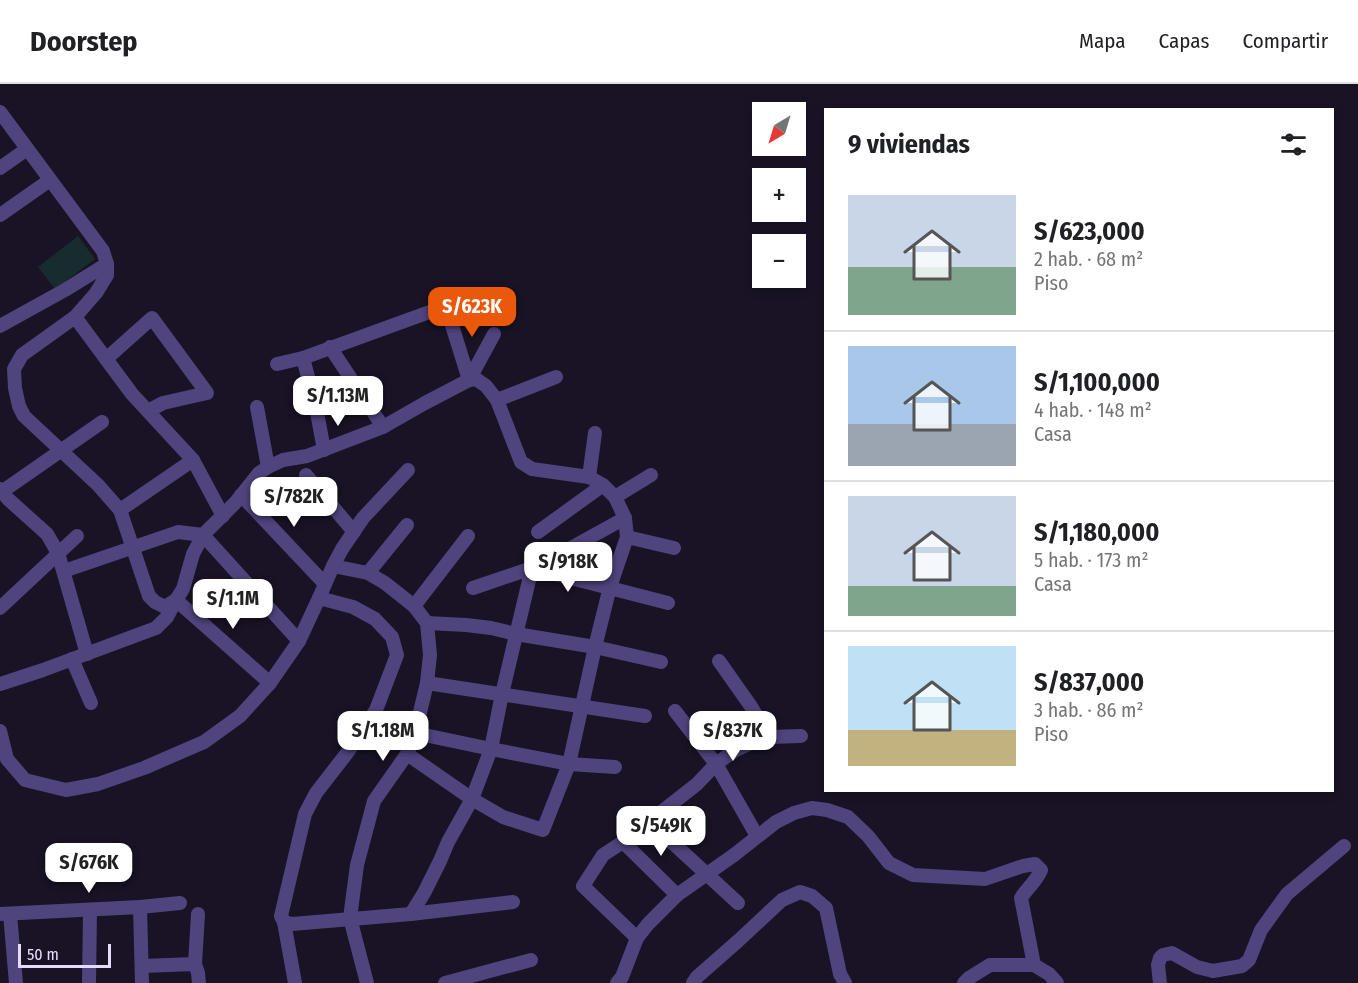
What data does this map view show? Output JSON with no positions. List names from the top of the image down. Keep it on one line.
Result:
{"scale_bar":"50 m","north":"bottom left","page":{"header":"Doorstep","nav":["Mapa","Capas","Compartir"],"map_buttons":["+","−"],"heading":"9 viviendas","list":[{"name":"S/623,000","note":"2 hab. · 68 m² · Piso"},{"name":"S/1,100,000","note":"4 hab. · 148 m² · Casa"},{"name":"S/1,180,000","note":"5 hab. · 173 m² · Casa"},{"name":"S/837,000","note":"3 hab. · 86 m² · Piso"}],"price":["S/623K","S/1.13M","S/782K","S/918K","S/1.1M","S/1.18M","S/837K","S/549K","S/676K"],"scale":"50 m"}}
